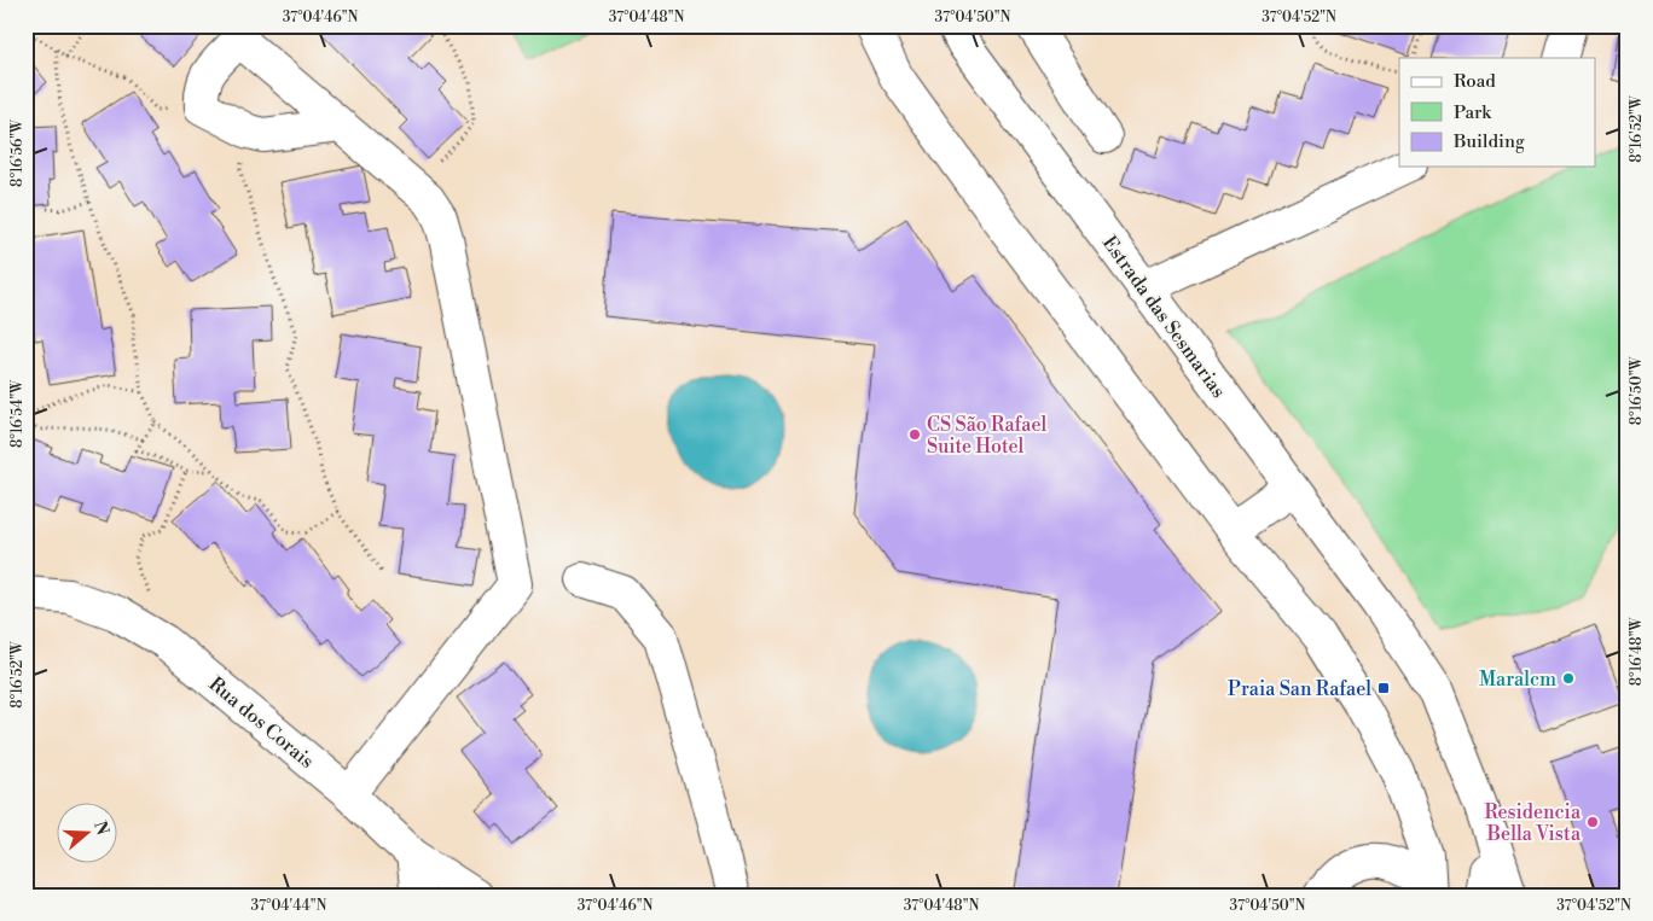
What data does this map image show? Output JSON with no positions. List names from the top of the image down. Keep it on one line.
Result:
{"streets":{"street":["Estrada das Sesmarias","Rua dos Corais"]},"places":{"other":["CS São Rafael Suite Hotel","Maralcm","Residencia Bella Vista"],"transit":["Praia San Rafael"]},"legend":["Road","Park","Building"],"north":"right","coordinates":["37°04'46\"N","37°04'48\"N","37°04'50\"N","37°04'52\"N","8°16'52\"W","8°16'56\"W","8°16'50\"W","8°16'54\"W","8°16'48\"W","37°04'44\"N"]}
